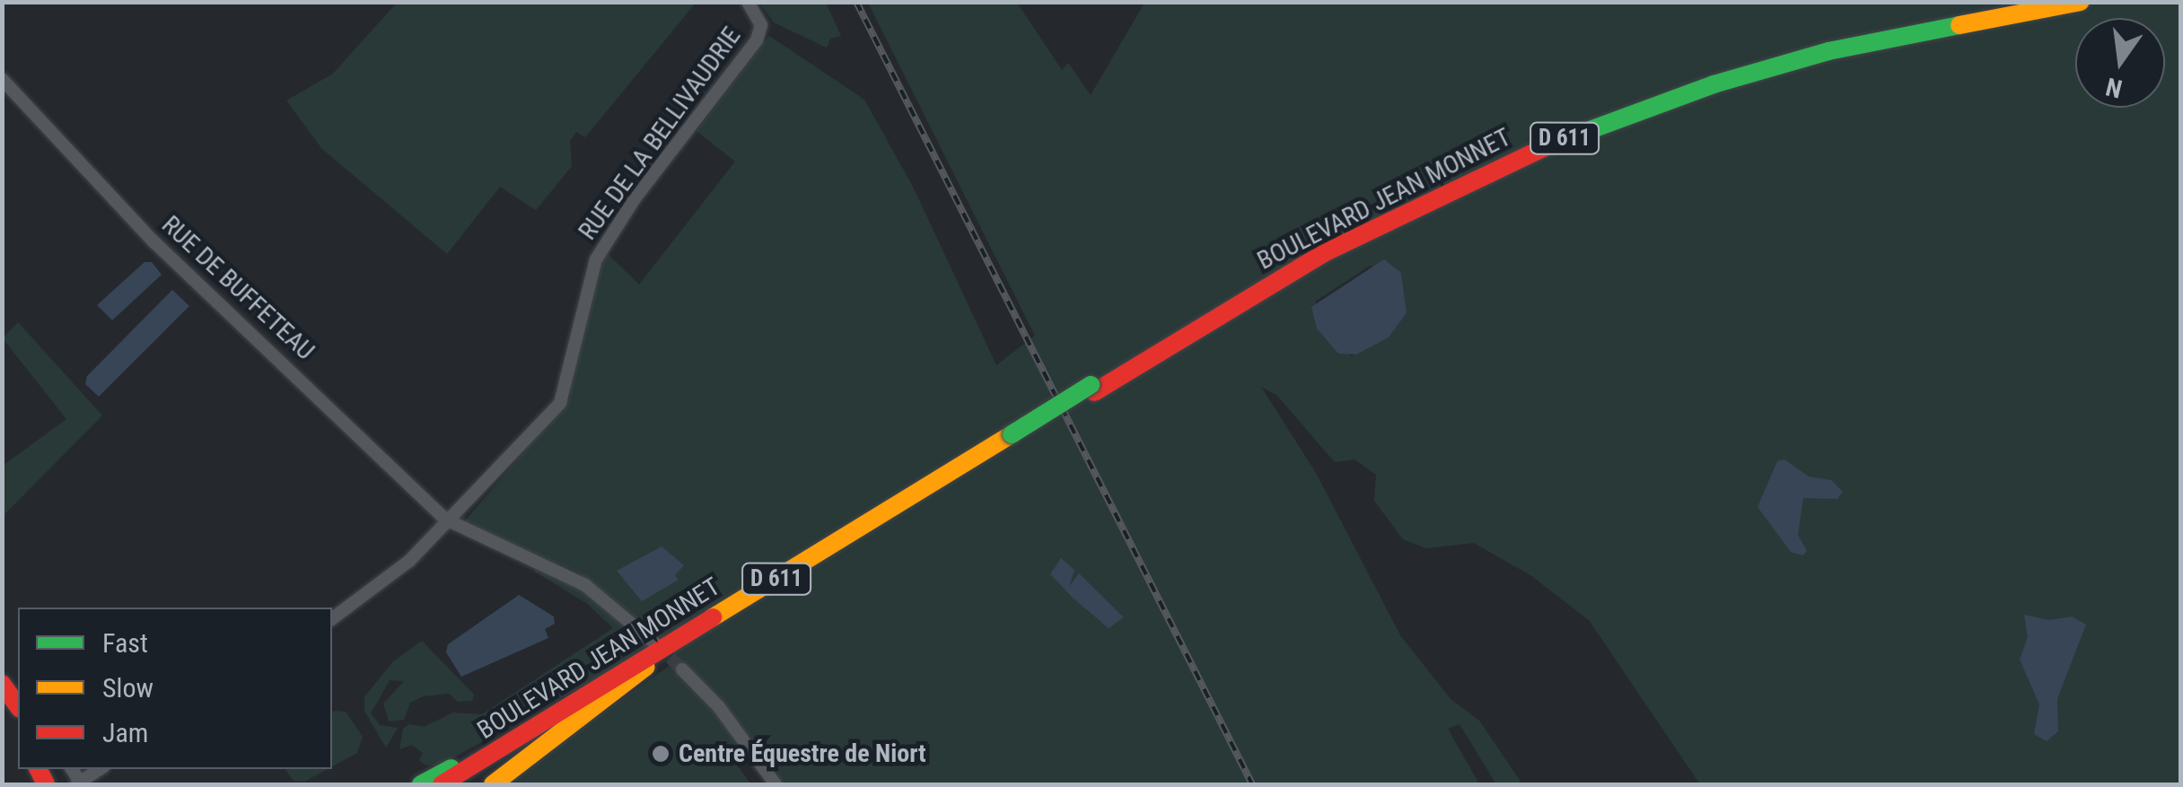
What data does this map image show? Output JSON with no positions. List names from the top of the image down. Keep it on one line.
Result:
{"streets":{"main road":["D 611","BOULEVARD JEAN MONNET"],"street":["RUE DE LA BELLIVAUDRIE","RUE DE BUFFETEAU"]},"crossings":[["RUE DE LA BELLIVAUDRIE","RUE DE BUFFETEAU"],["D 611","BOULEVARD JEAN MONNET"]],"places":["Centre Équestre de Niort"],"legend":["Fast","Slow","Jam"],"north":"bottom"}
